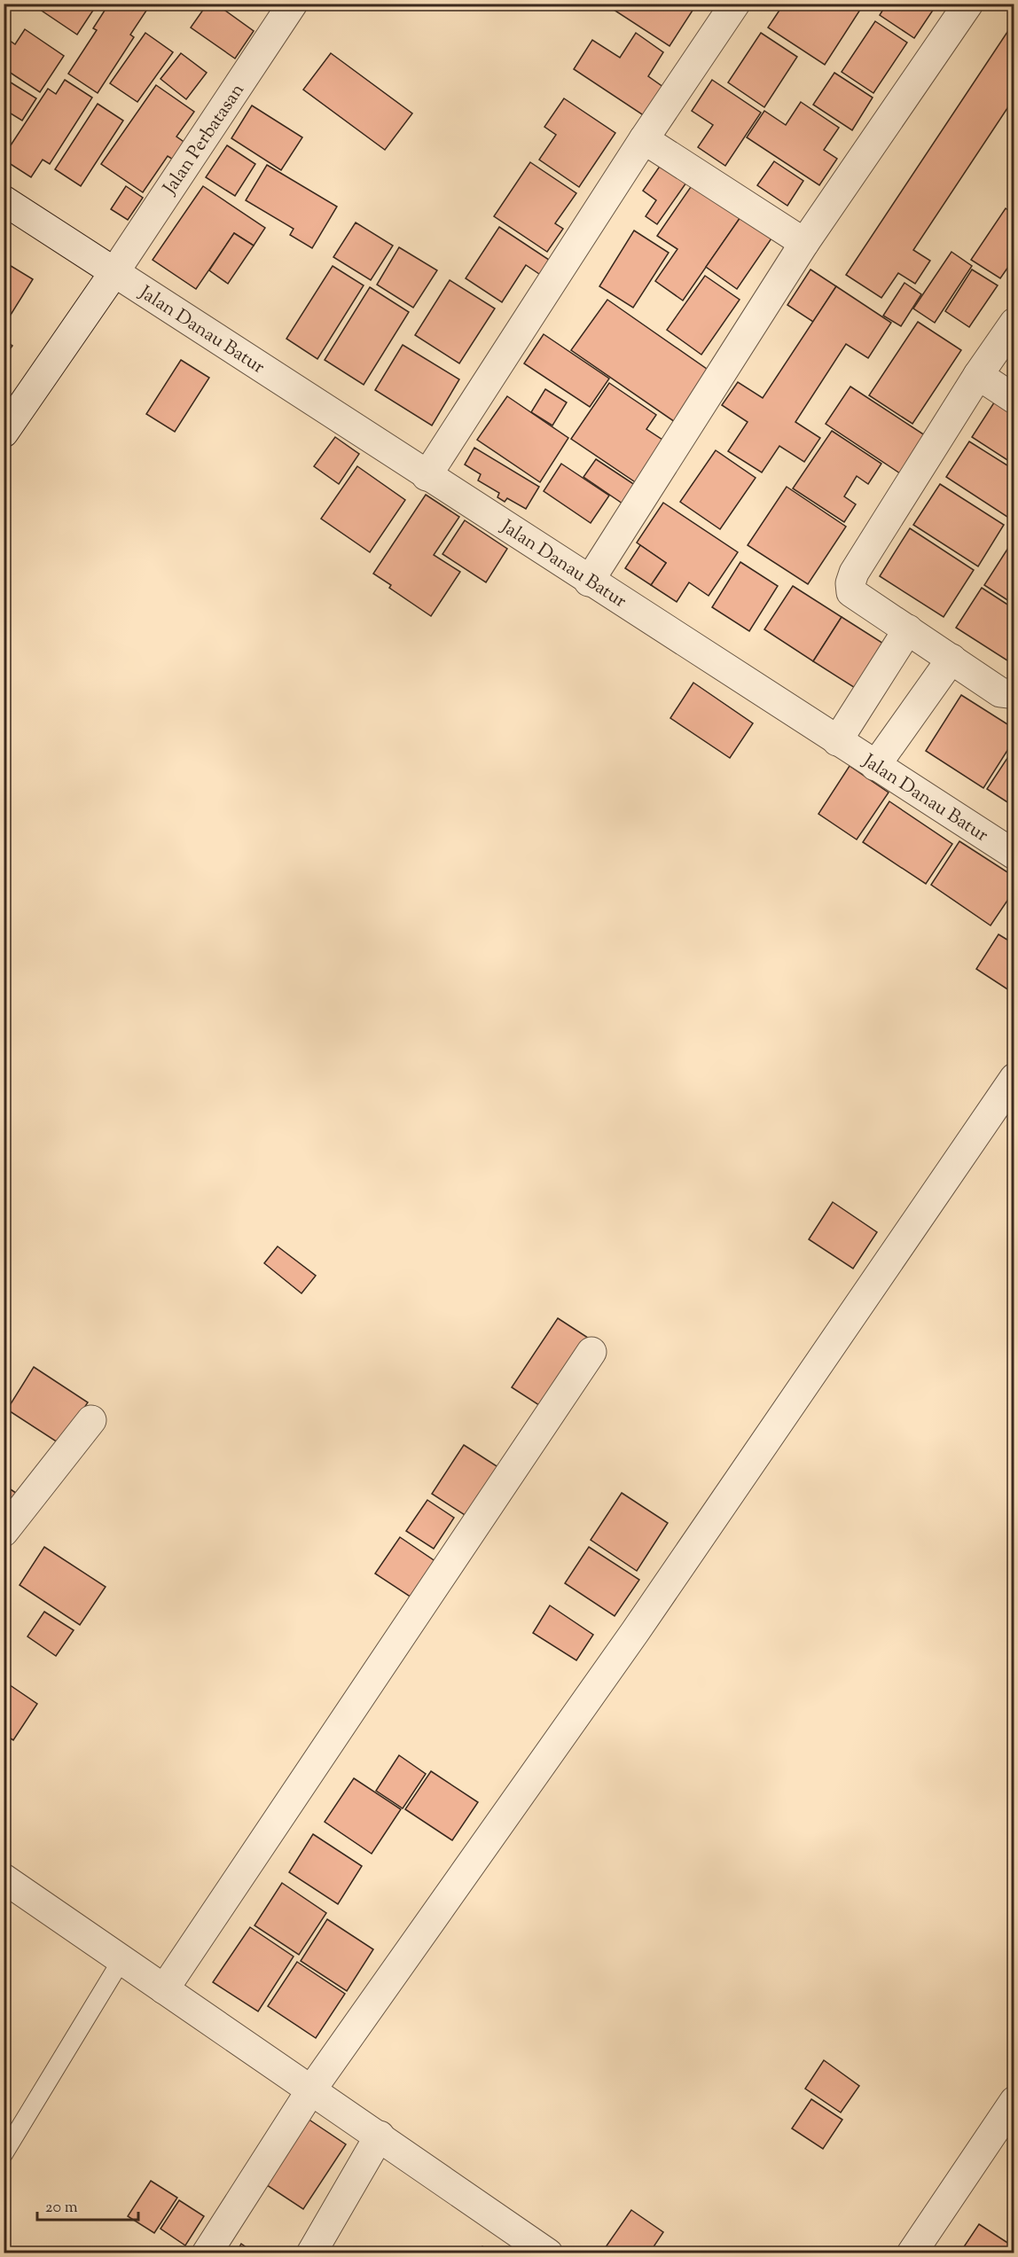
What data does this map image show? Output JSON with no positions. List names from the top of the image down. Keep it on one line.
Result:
{"streets":{"street":["Jalan Perbatasan","Jalan Danau Batur"]},"crossings":[["Jalan Perbatasan","Jalan Danau Batur"]],"scale_bar":"20 m"}
